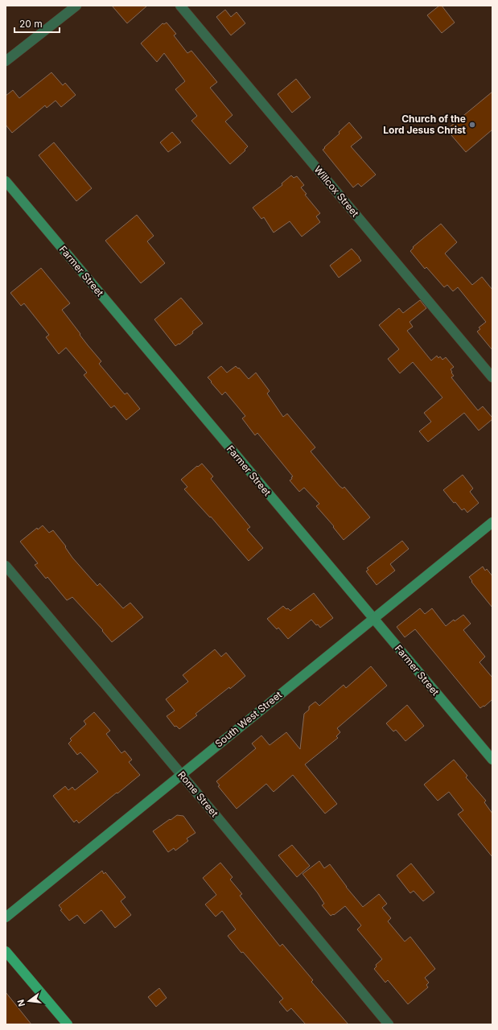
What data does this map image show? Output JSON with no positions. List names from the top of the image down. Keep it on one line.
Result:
{"streets":{"street":["Willcox Street","Farmer Street","South West Street","Rome Street"]},"crossings":[["Farmer Street","South West Street"],["South West Street","Rome Street"]],"places":["Church of the Lord Jesus Christ"],"scale_bar":"20 m","north":"left"}
